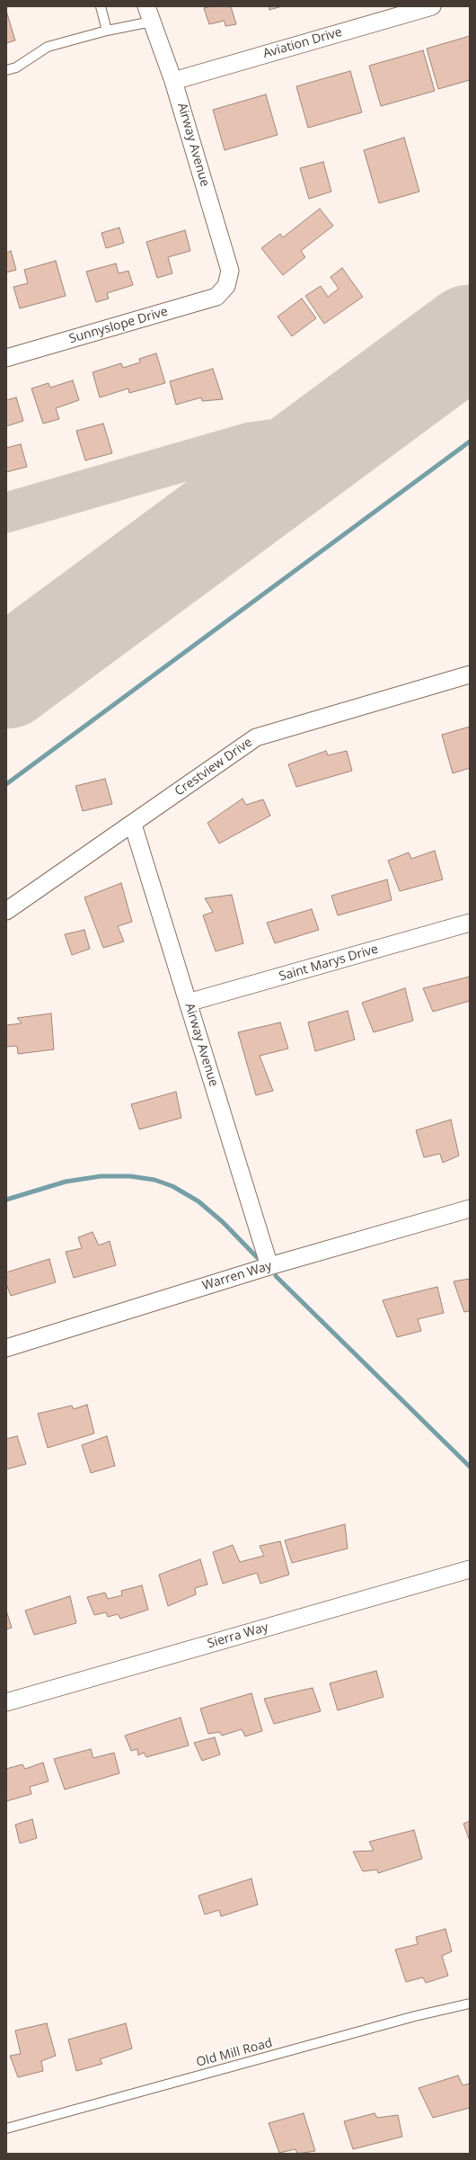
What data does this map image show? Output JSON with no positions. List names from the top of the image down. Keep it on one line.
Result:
{"streets":{"street":["Aviation Drive","Airway Avenue","Sunnyslope Drive","Crestview Drive","Saint Marys Drive","Warren Way","Sierra Way"],"lane":["Old Mill Road"]},"crossings":[["Aviation Drive","Airway Avenue"],["Airway Avenue","Sunnyslope Drive"],["Airway Avenue","Crestview Drive"],["Airway Avenue","Saint Marys Drive"],["Airway Avenue","Warren Way"]]}
